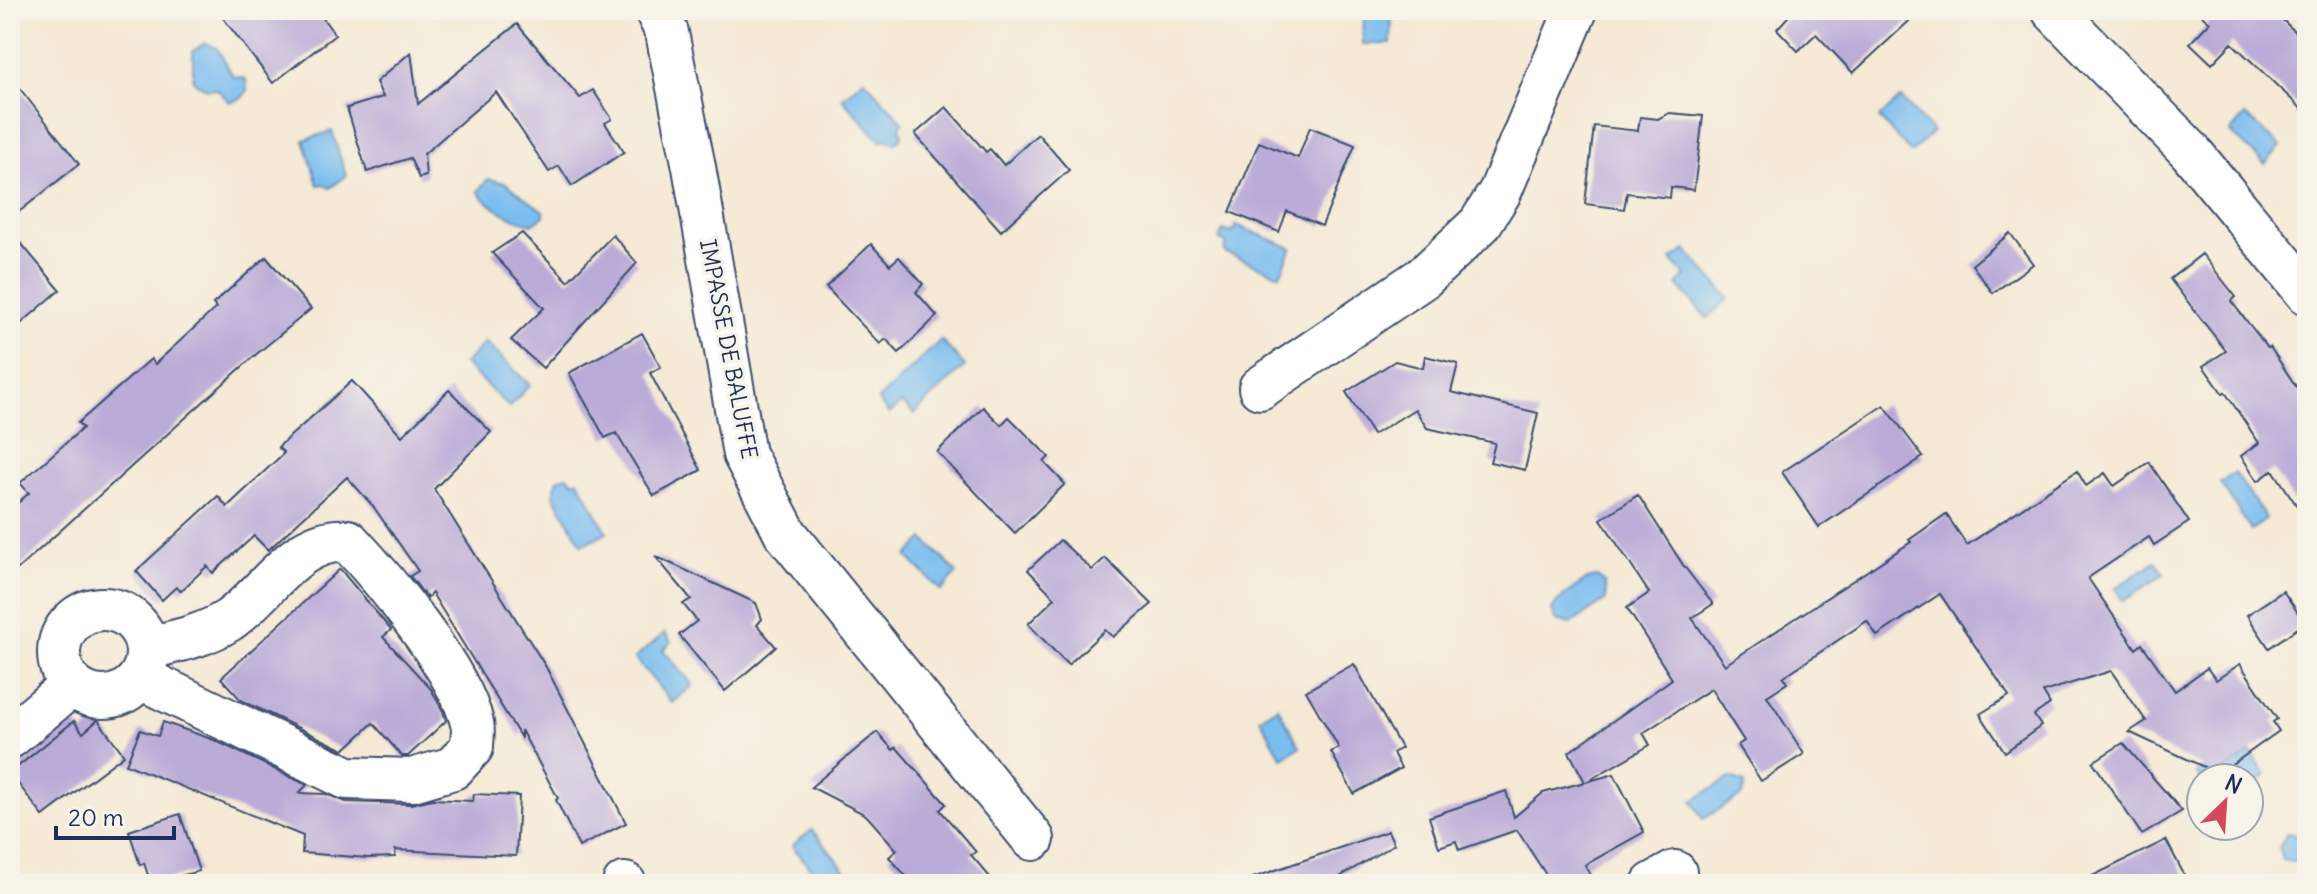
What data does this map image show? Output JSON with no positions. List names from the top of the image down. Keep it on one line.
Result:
{"streets":{"street":["IMPASSE DE BALUFFE"]},"scale_bar":"20 m","north":"top right"}
